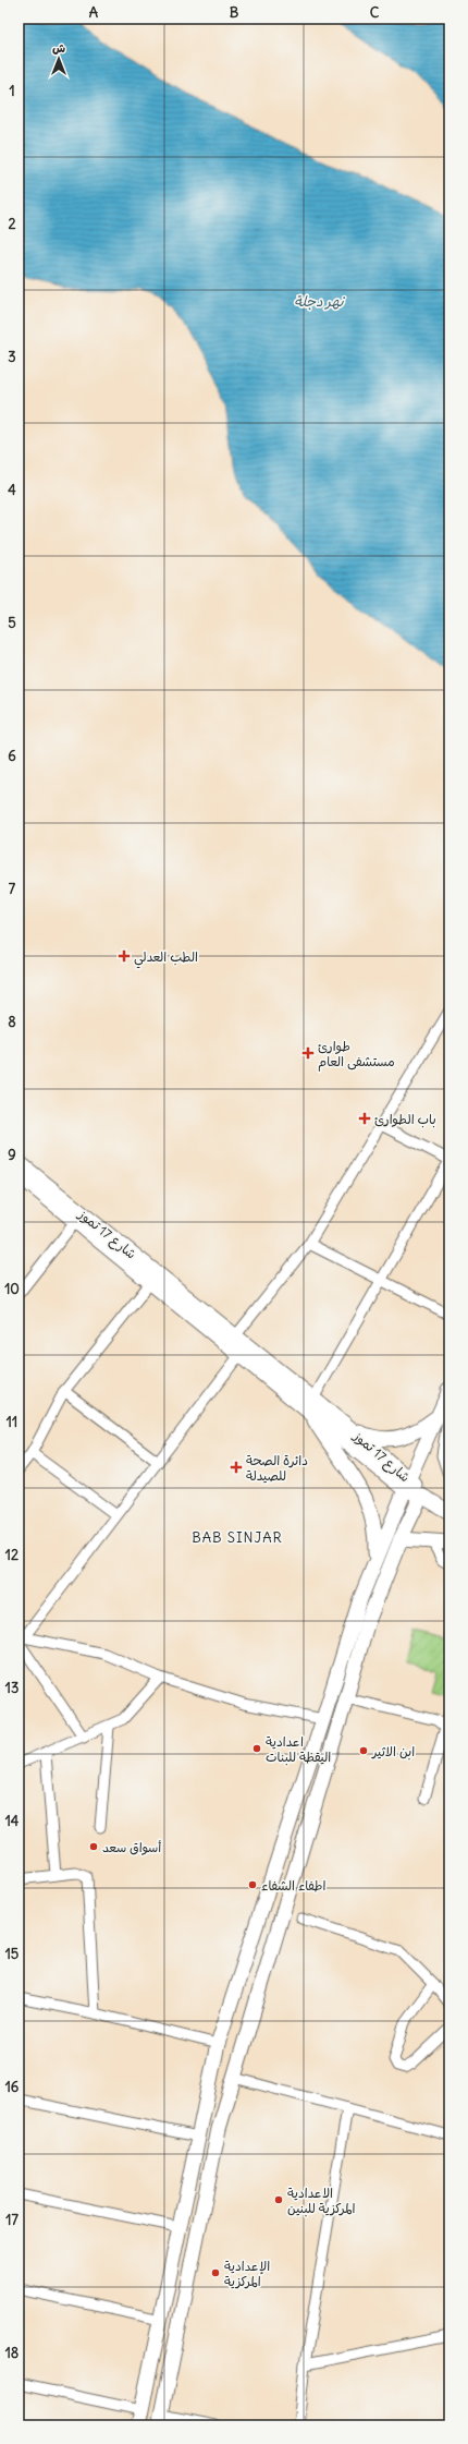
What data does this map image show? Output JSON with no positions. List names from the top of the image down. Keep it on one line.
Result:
{"streets":{"main road":["شارع 17 تموز"]},"districts":["BAB SINJAR"],"water":["نهر دجلة"],"places":{"health":["الطب العدلي","طوارئ مستشفى العام","باب الطوارئ","دائرة الصحة للصيدلة"],"other":["اعدادية اليقظة للبنات","ابن الاثير","أسواق سعد","اطفاء الشفاء","الاعدادية المركزية للبنين","الإعدادية المركزية"]},"north":"top","grid":{"columns":["A","B","C"],"rows":["1","2","3","4","5","6","7","8","9","10","11","12","13","14","15","16","17","18"]}}
